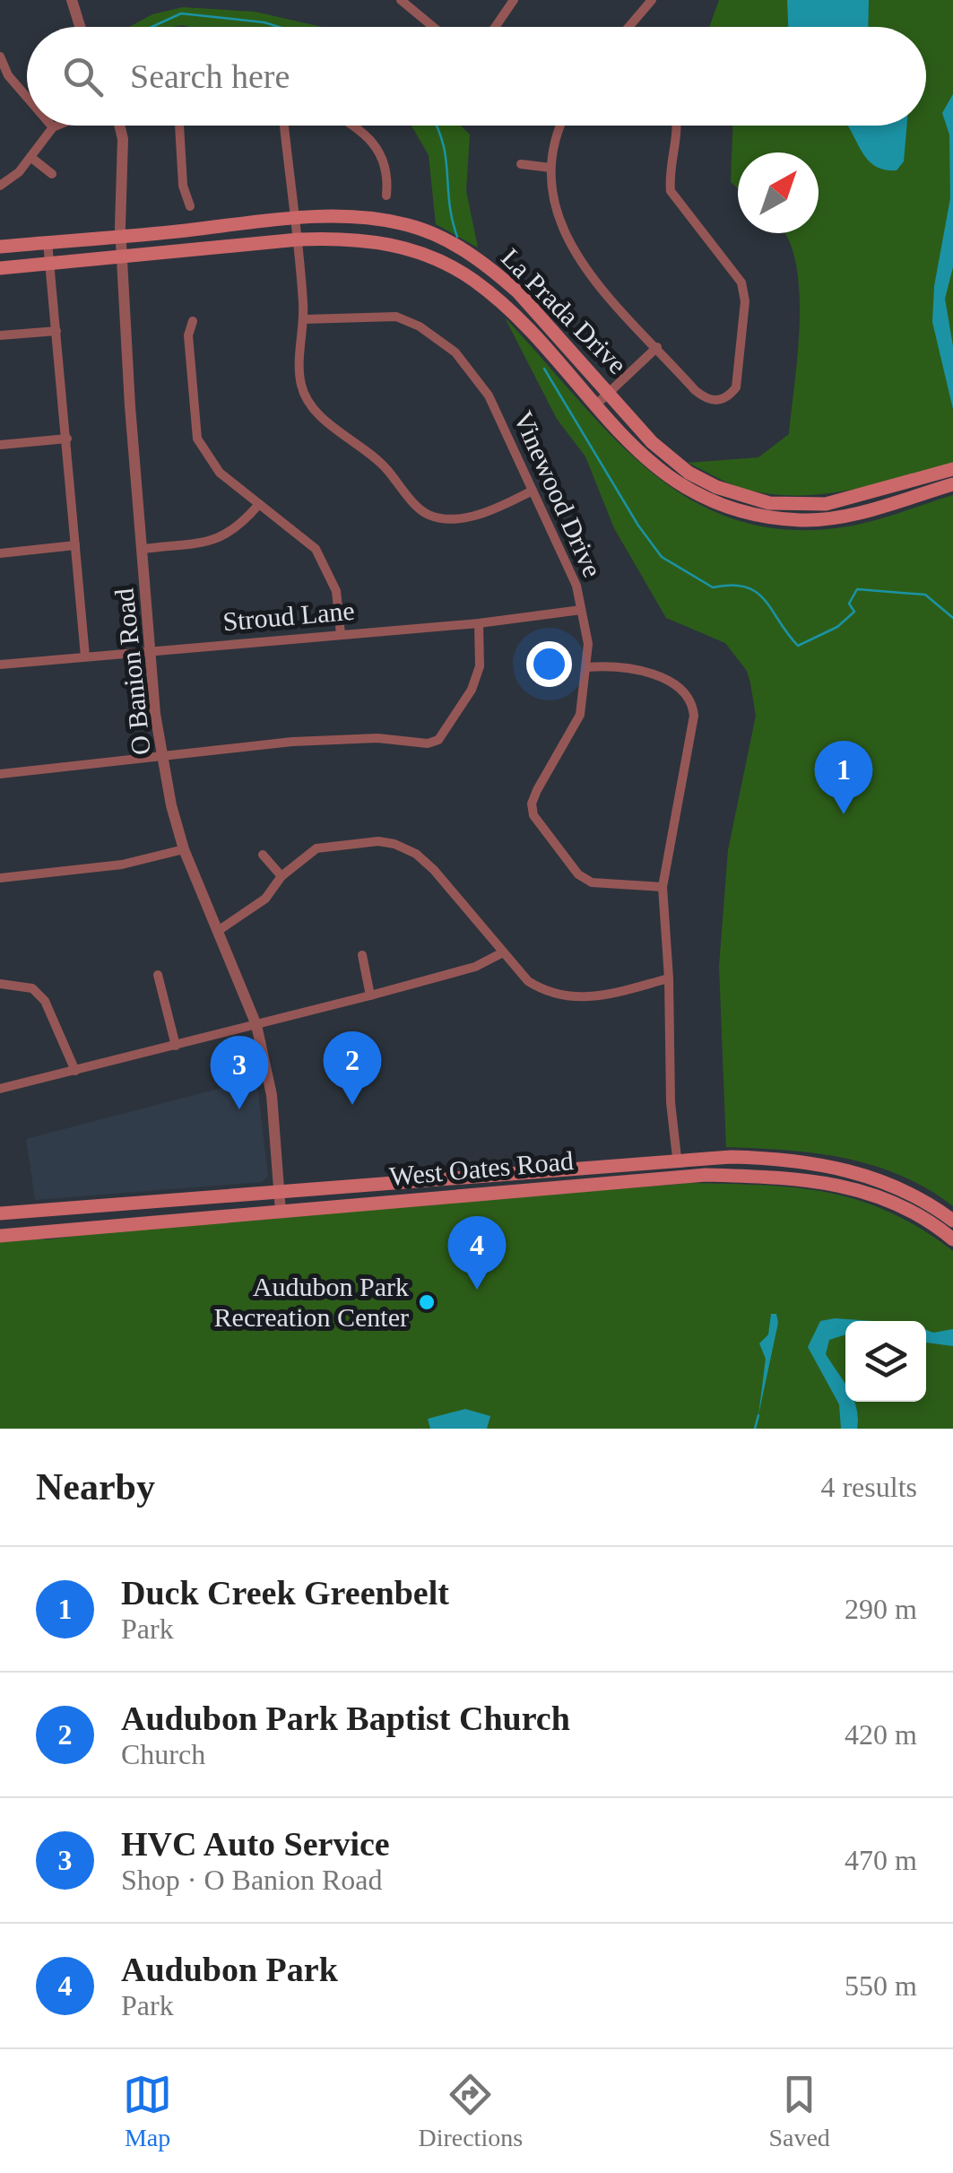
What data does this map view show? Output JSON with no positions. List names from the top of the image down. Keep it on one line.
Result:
{"streets":{"main road":["La Prada Drive","West Oates Road"],"street":["Vinewood Drive","Stroud Lane","O Banion Road"]},"crossings":[["La Prada Drive","O Banion Road"],["Vinewood Drive","Stroud Lane"],["Stroud Lane","O Banion Road"],["O Banion Road","West Oates Road"]],"places":["Audubon Park Recreation Center"],"north":"top right","page":{"search":"Search here","pins":["1","2","3","4"],"heading":["Nearby","4 results"],"list":[{"mark":"1","name":"Duck Creek Greenbelt","note":"Park","value":"290 m"},{"mark":"2","name":"Audubon Park Baptist Church","note":"Church","value":"420 m"},{"mark":"3","name":"HVC Auto Service","note":"Shop · O Banion Road","value":"470 m"},{"mark":"4","name":"Audubon Park","note":"Park","value":"550 m"}],"nav":["Map","Directions","Saved"]}}
